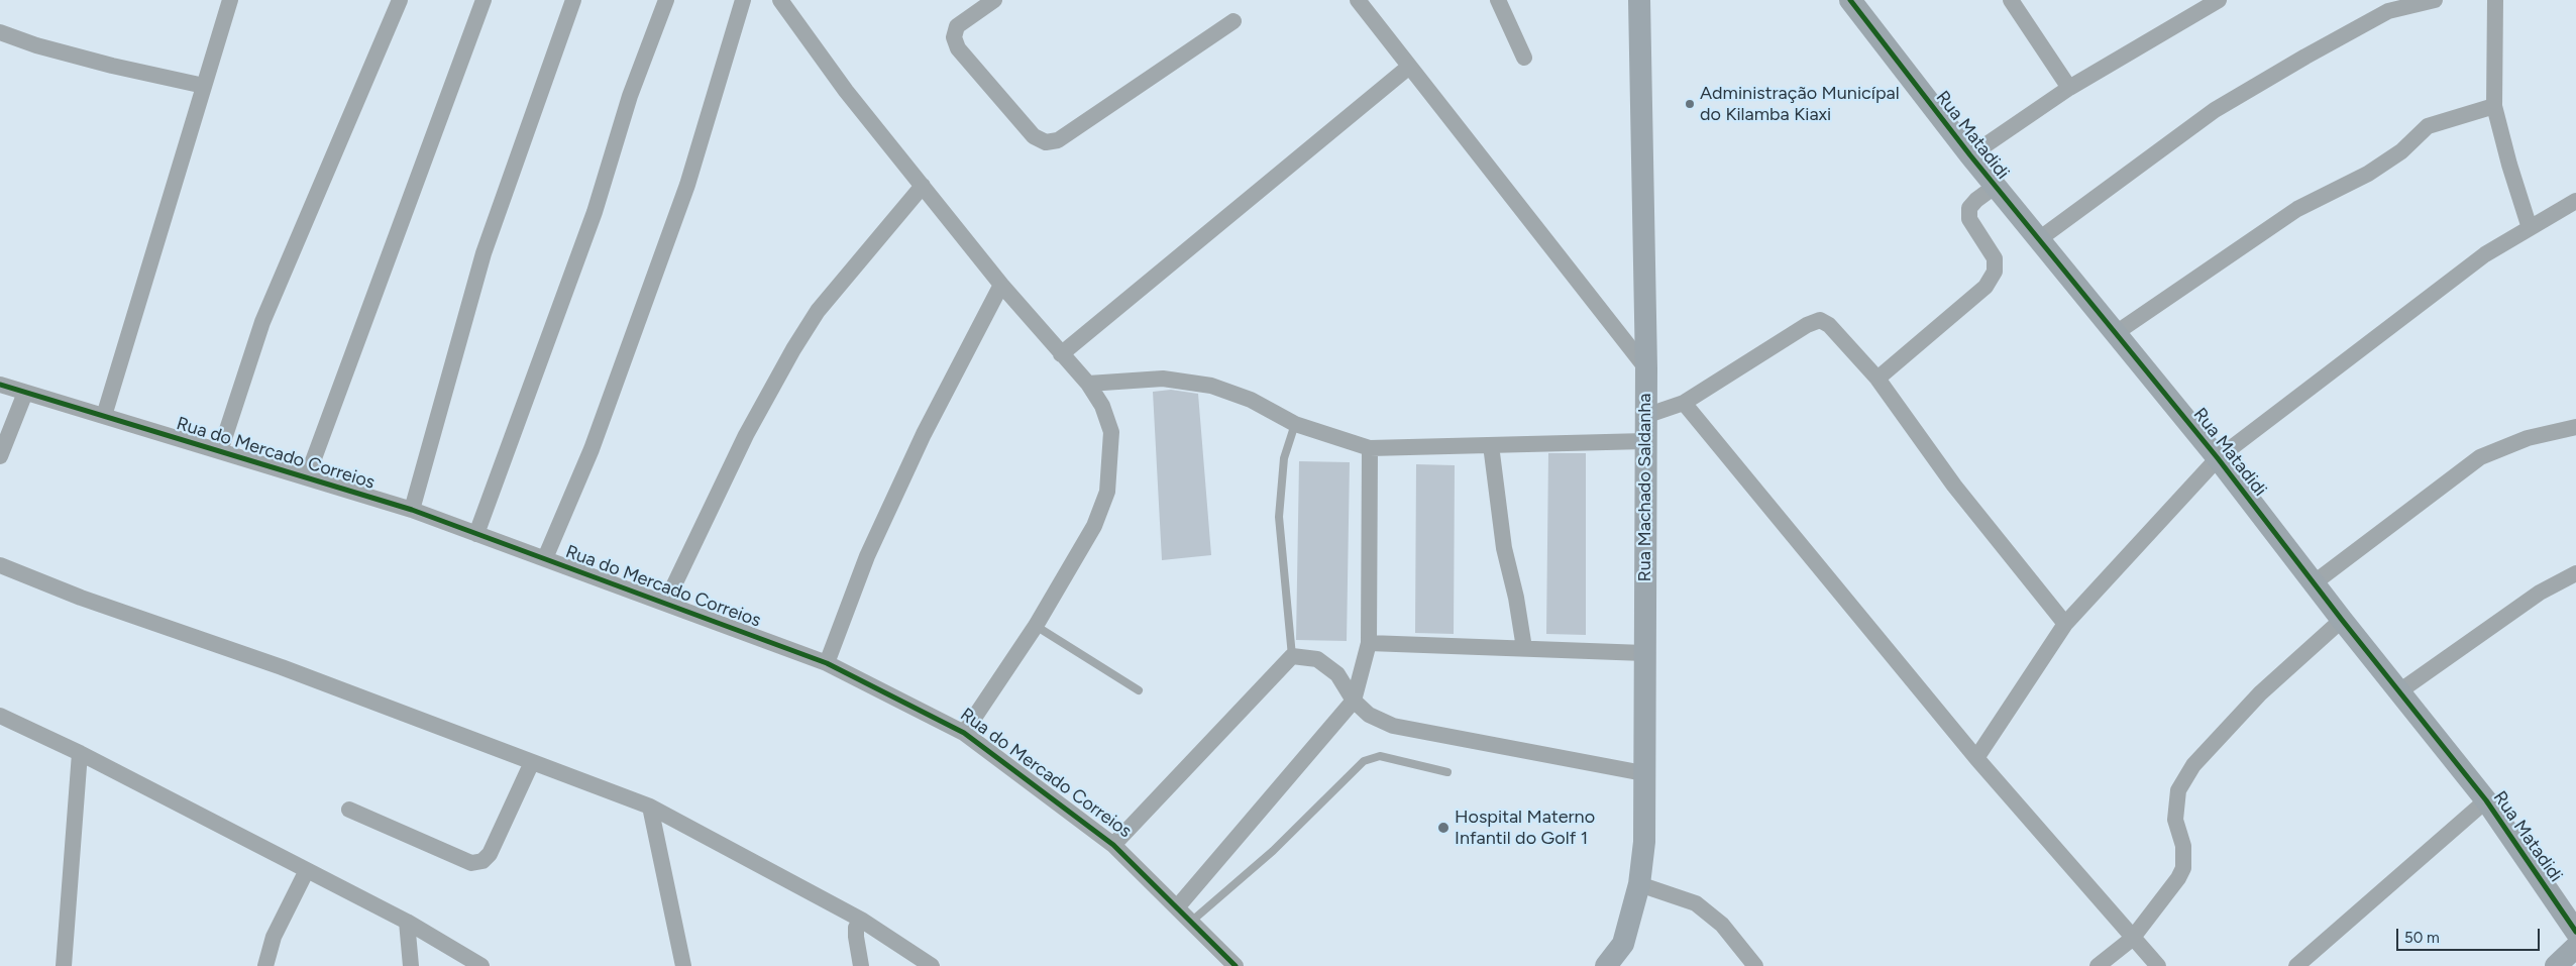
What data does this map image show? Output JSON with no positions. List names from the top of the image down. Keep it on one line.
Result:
{"streets":{"street":["Rua Matadidi","Rua do Mercado Correios","Rua Machado Saldanha"]},"places":["Administração Municípal do Kilamba Kiaxi","Hospital Materno Infantil do Golf 1"],"scale_bar":"50 m"}
